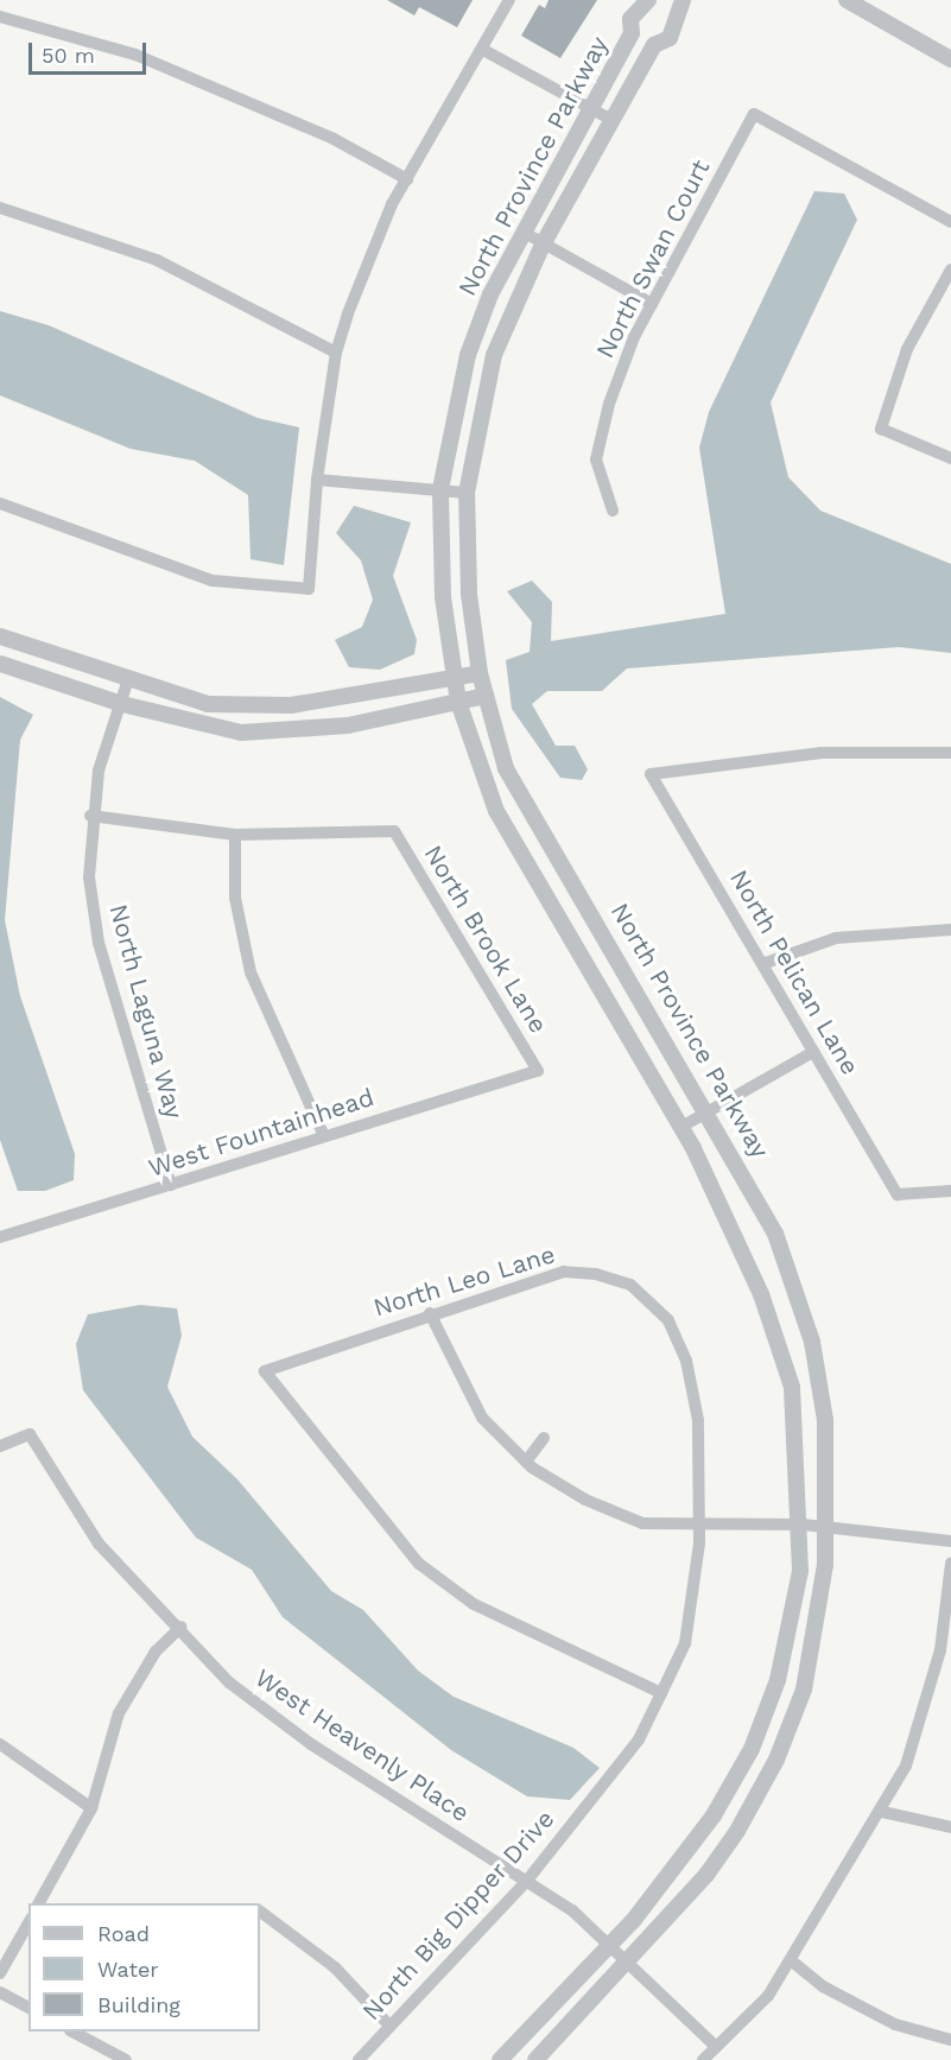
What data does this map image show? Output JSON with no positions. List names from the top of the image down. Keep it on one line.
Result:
{"streets":{"street":["North Province Parkway","North Swan Court","North Brook Lane","North Pelican Lane","North Laguna Way","West Fountainhead","North Leo Lane","West Heavenly Place","North Big Dipper Drive"]},"crossings":[["North Province Parkway","West Heavenly Place"],["North Brook Lane","West Fountainhead"],["North Laguna Way","West Fountainhead"],["North Leo Lane","North Big Dipper Drive"],["West Heavenly Place","North Big Dipper Drive"]],"legend":["Road","Water","Building"],"scale_bar":"50 m"}
